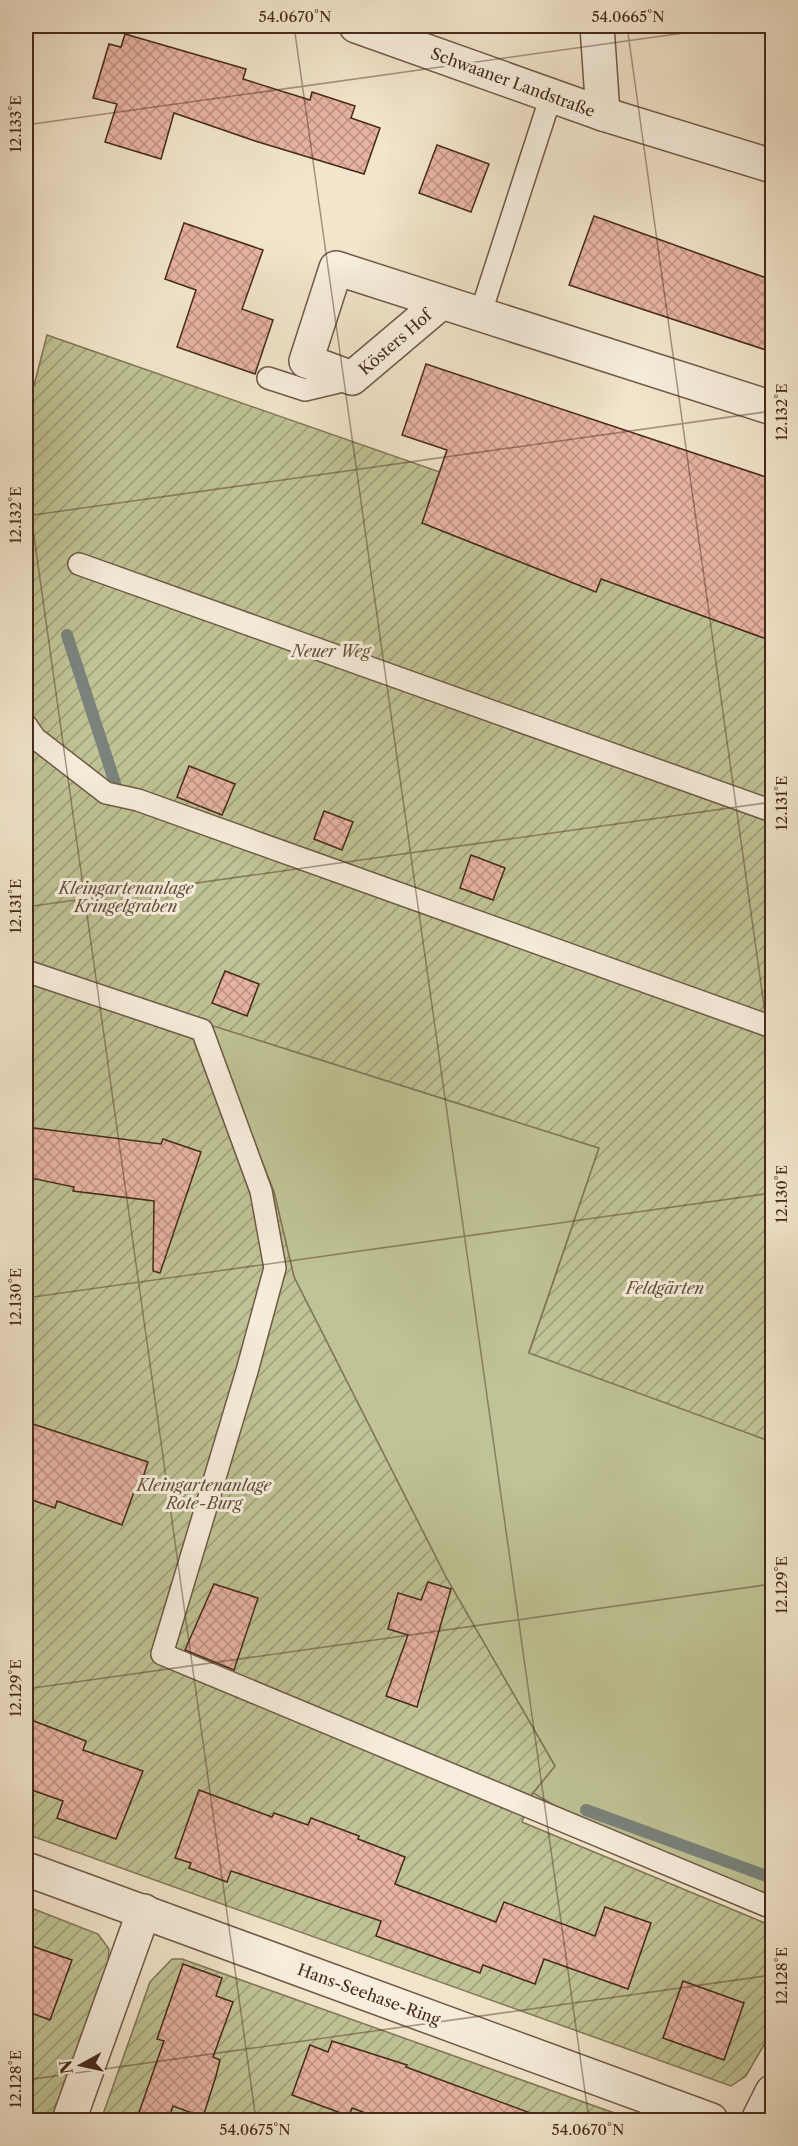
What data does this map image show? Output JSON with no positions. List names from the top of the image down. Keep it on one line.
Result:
{"streets":{"street":["Schwaaner Landstraße","Kösters Hof","Hans-Seehase-Ring"]},"parks":["Neuer Weg","Kleingartenanlage Kringelgraben","Feldgärten","Kleingartenanlage Rote-Burg"],"north":"left","coordinates":["54.0670°N","54.0665°N","12.133°E","12.132°E","12.131°E","12.130°E","12.129°E","12.128°E","54.0675°N"]}
